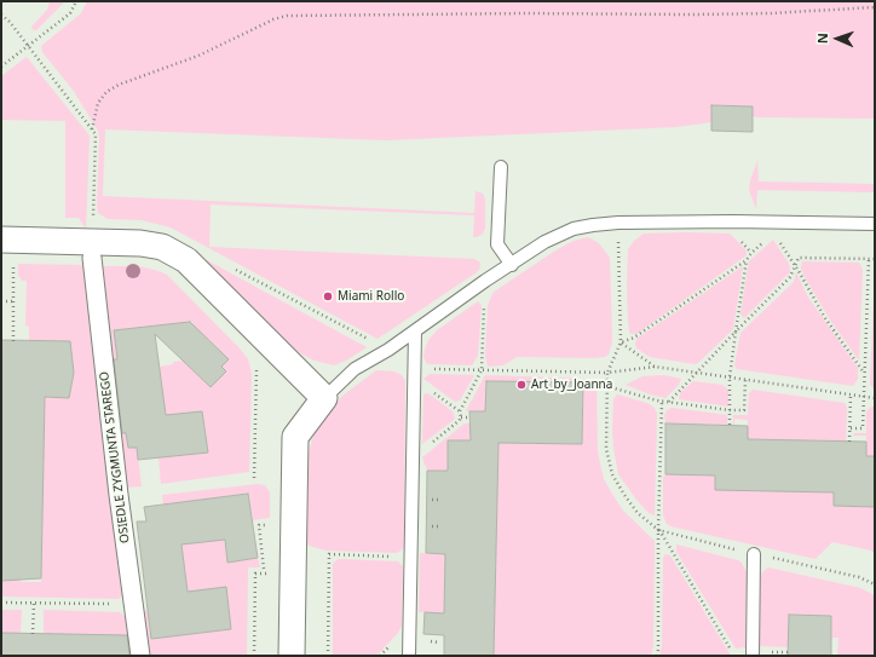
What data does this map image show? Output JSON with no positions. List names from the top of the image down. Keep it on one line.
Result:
{"streets":{"street":["OSIEDLE ZYGMUNTA STAREGO"]},"places":["Miami Rollo","Art_by_Joanna"],"north":"left"}
